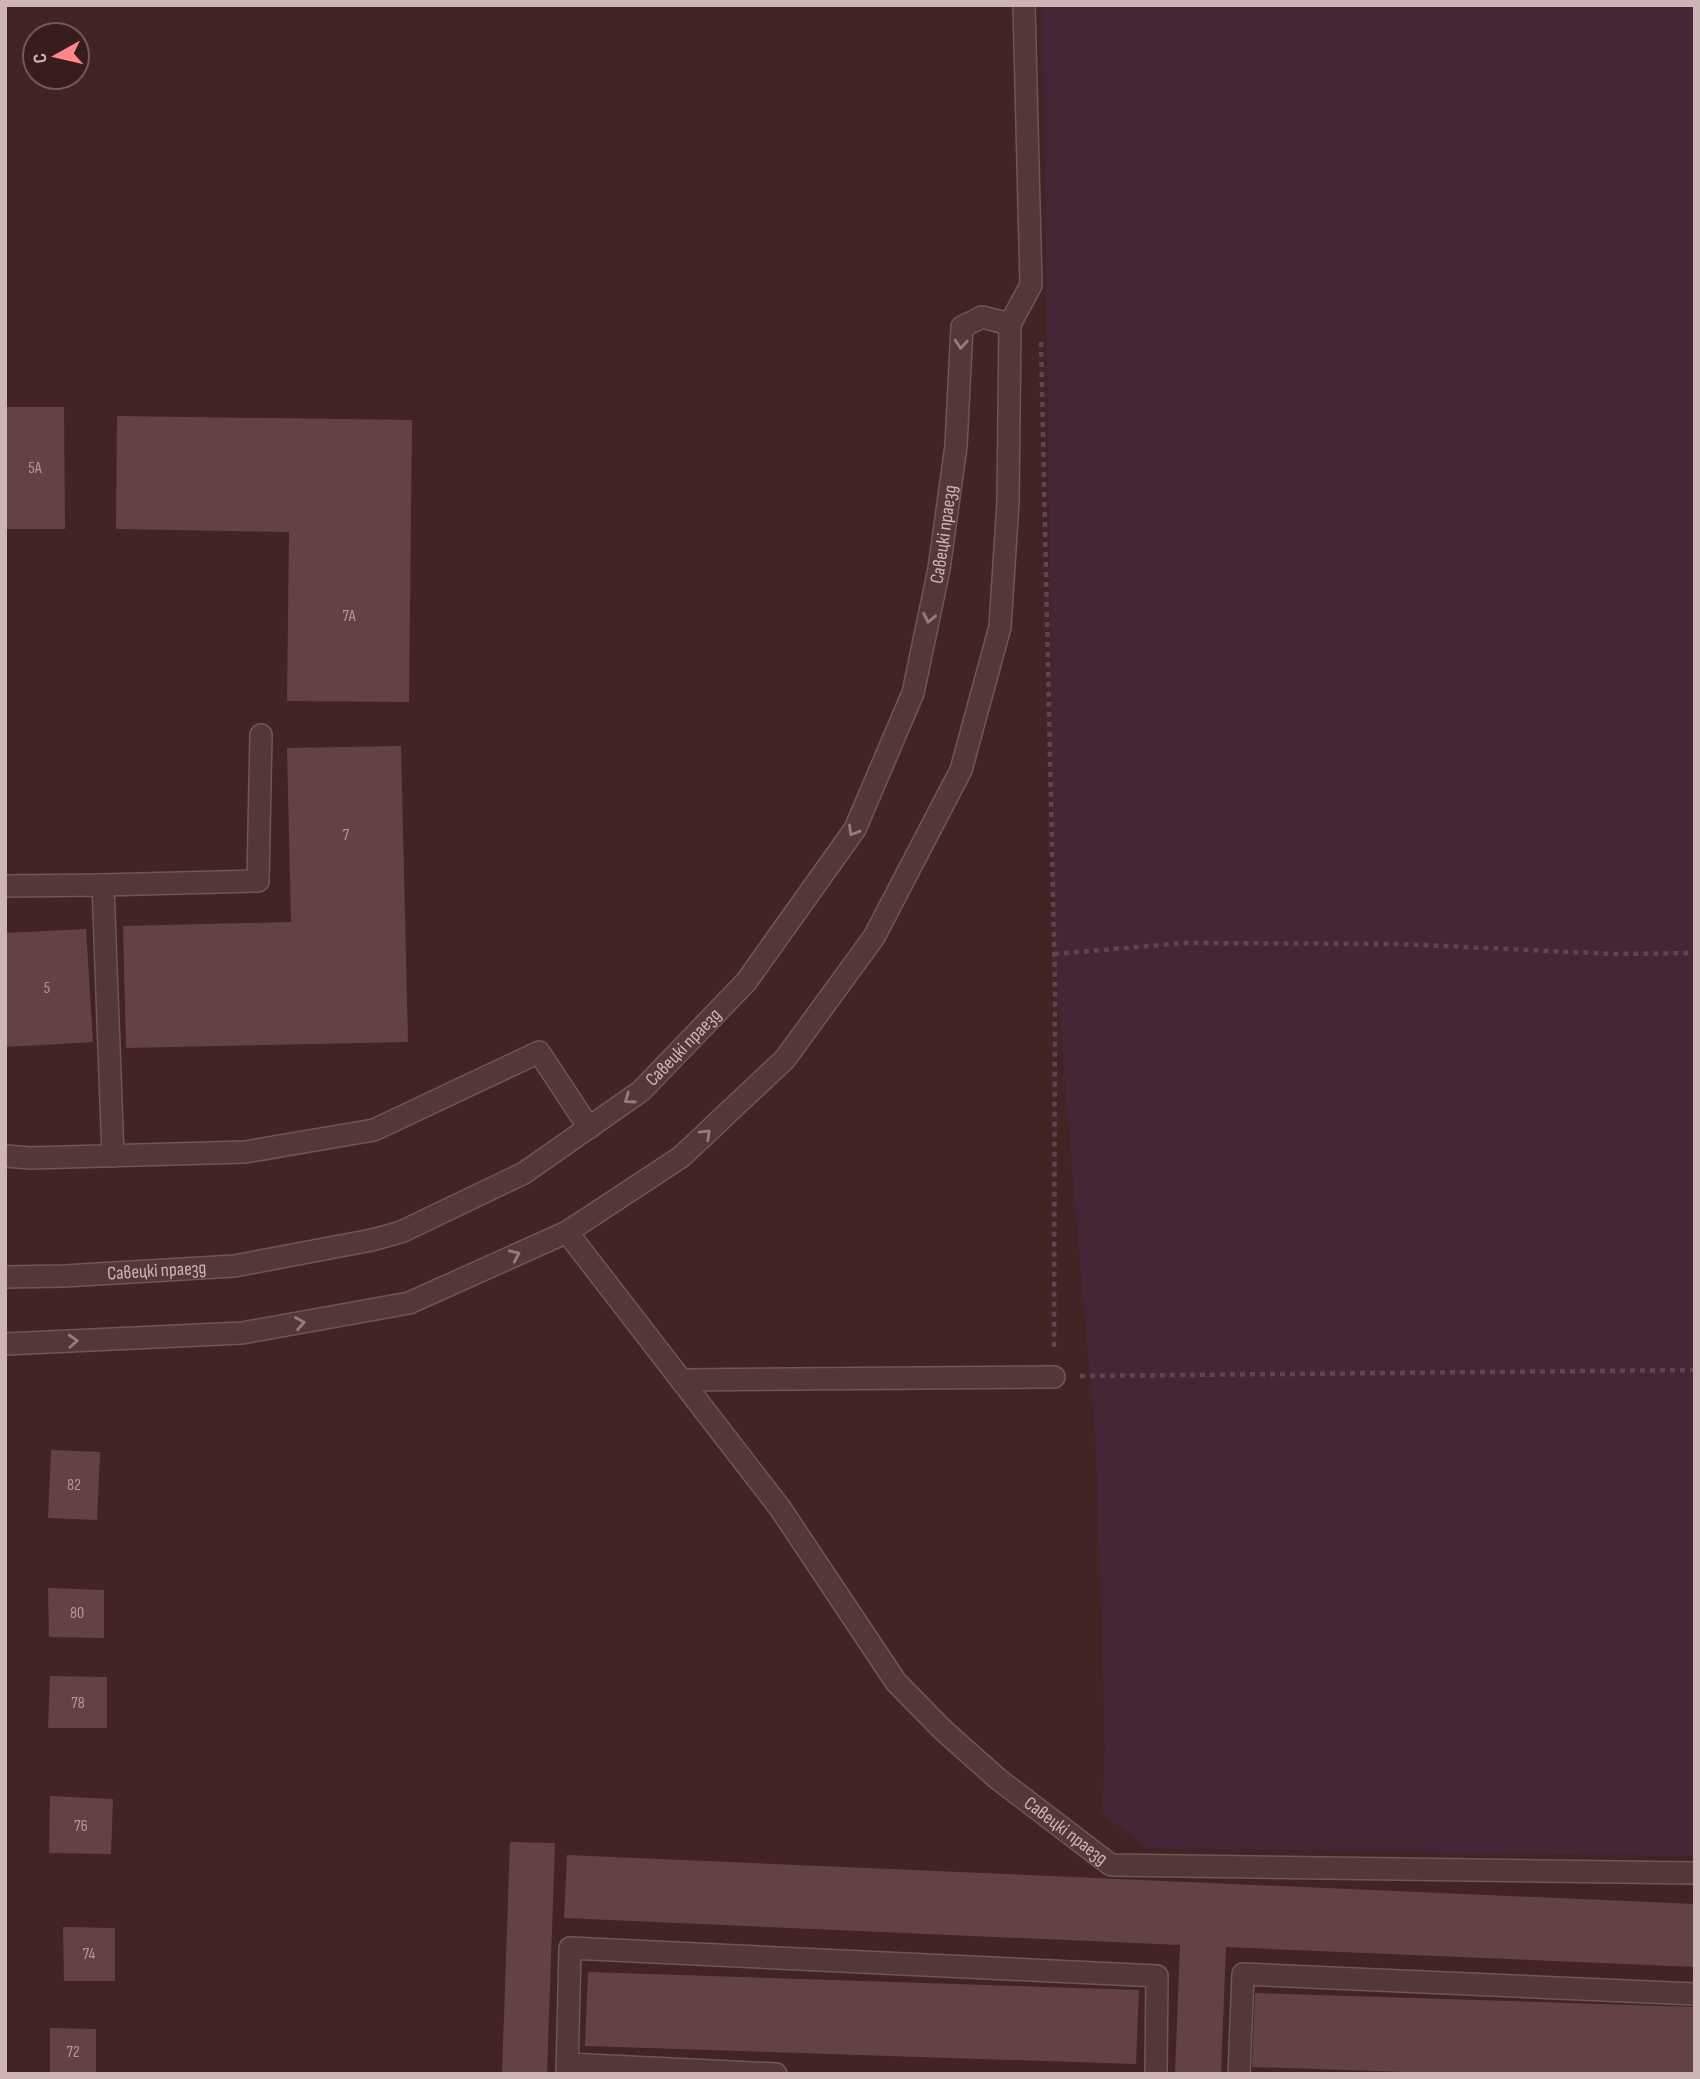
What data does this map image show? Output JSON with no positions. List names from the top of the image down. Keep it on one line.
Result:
{"streets":{"street":["Савецкі праезд"]},"house_numbers":["5А","7А","7","5","82","80","78","76","74","72"],"north":"left"}
